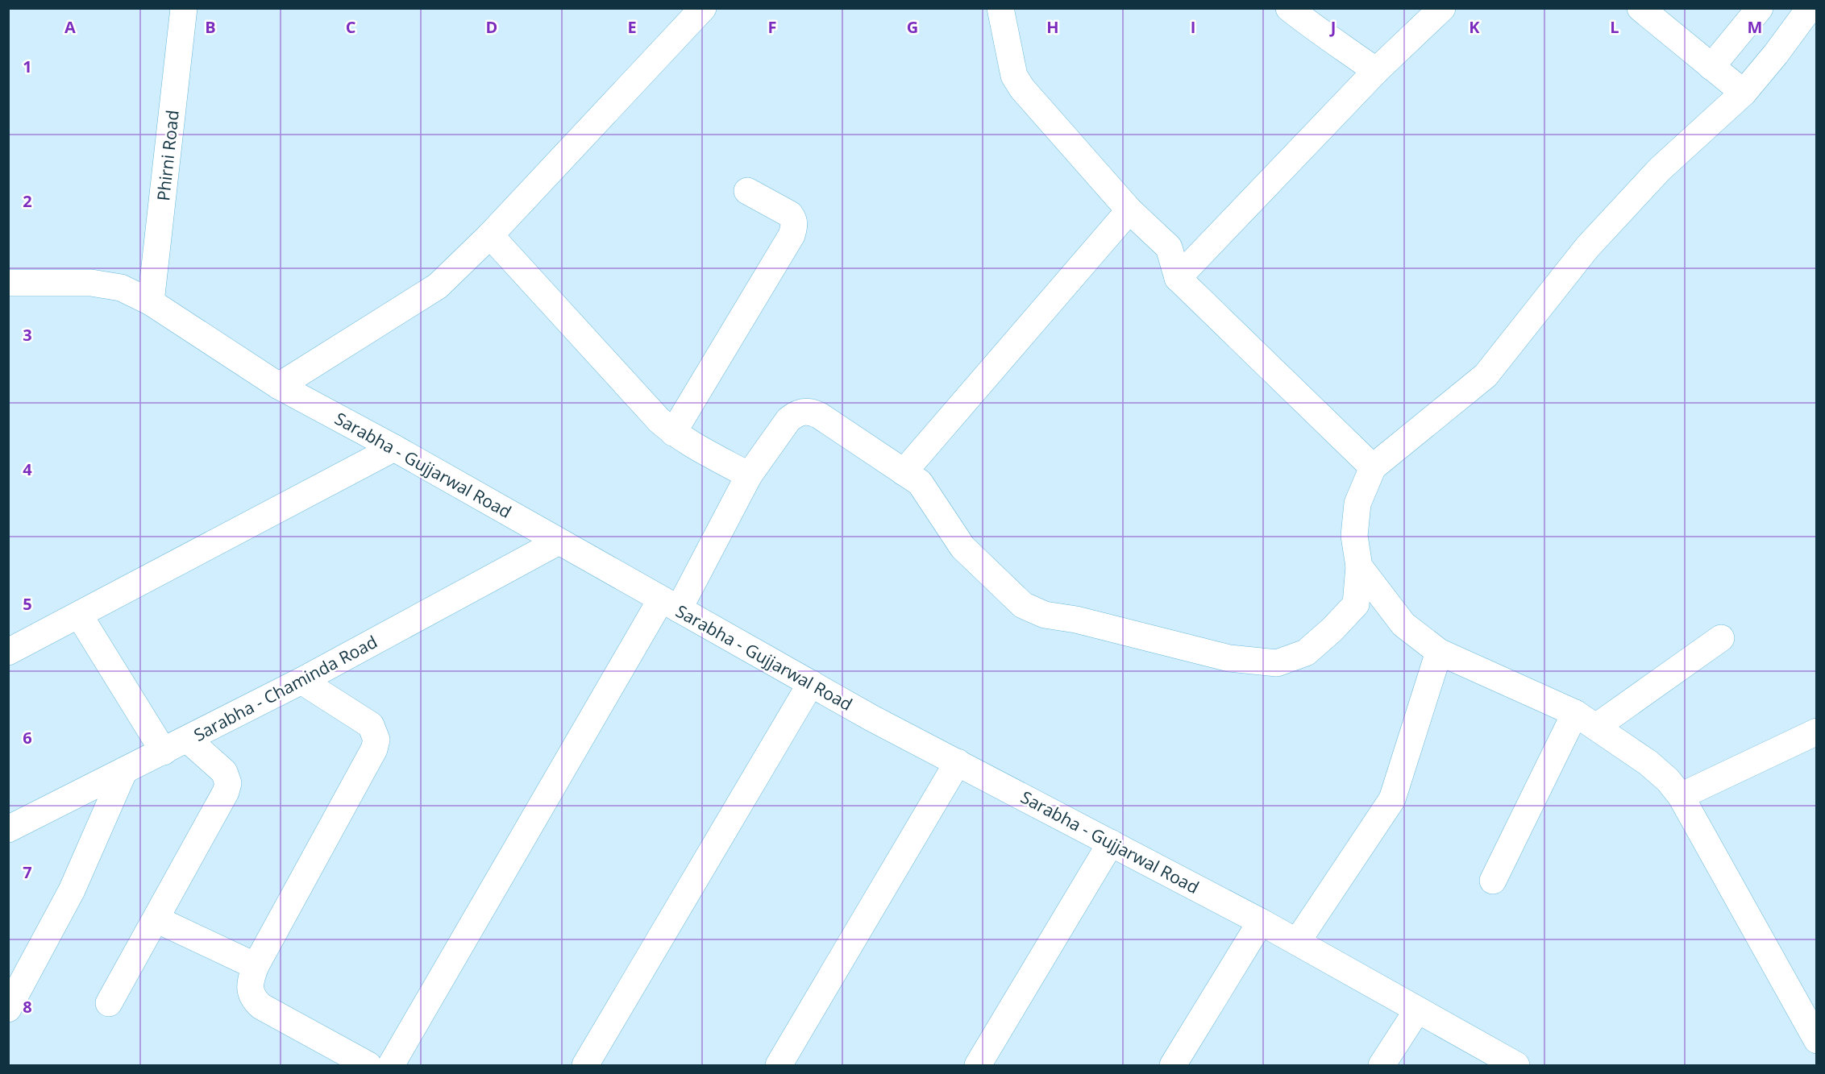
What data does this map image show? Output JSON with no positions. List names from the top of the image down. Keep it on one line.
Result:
{"streets":{"street":["Phirni Road","Sarabha - Gujjarwal Road","Sarabha - Chaminda Road"]},"crossings":[["Phirni Road","Sarabha - Gujjarwal Road"],["Sarabha - Gujjarwal Road","Sarabha - Chaminda Road"]],"grid":{"columns":["A","B","C","D","E","F","G","H","I","J","K","L","M"],"rows":["1","2","3","4","5","6","7","8"]}}
